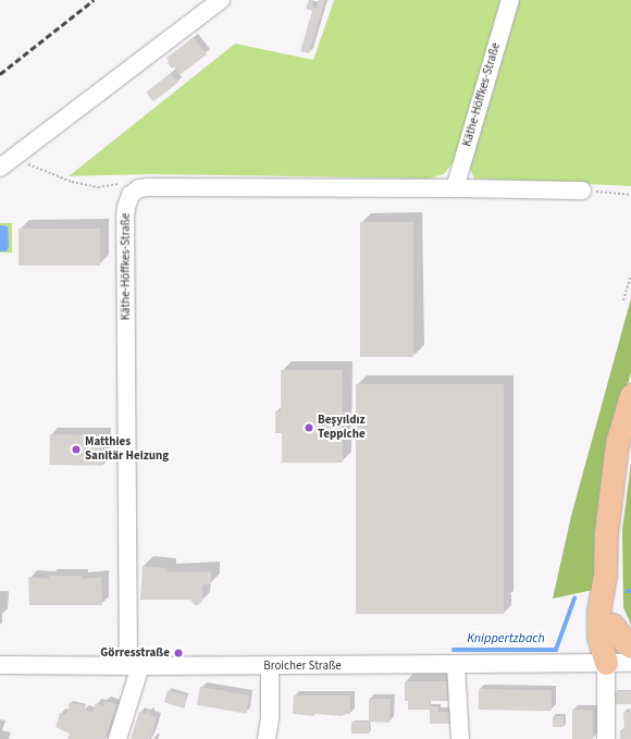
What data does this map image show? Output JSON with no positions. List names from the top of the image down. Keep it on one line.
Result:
{"streets":{"street":["Käthe-Höffkes-Straße","Broicher Straße"]},"crossings":[["Käthe-Höffkes-Straße","Broicher Straße"]],"water":["Knippertzbach"],"places":["Beşyıldız Teppiche","Matthies Sanitär Heizung","Görresstraße"]}
